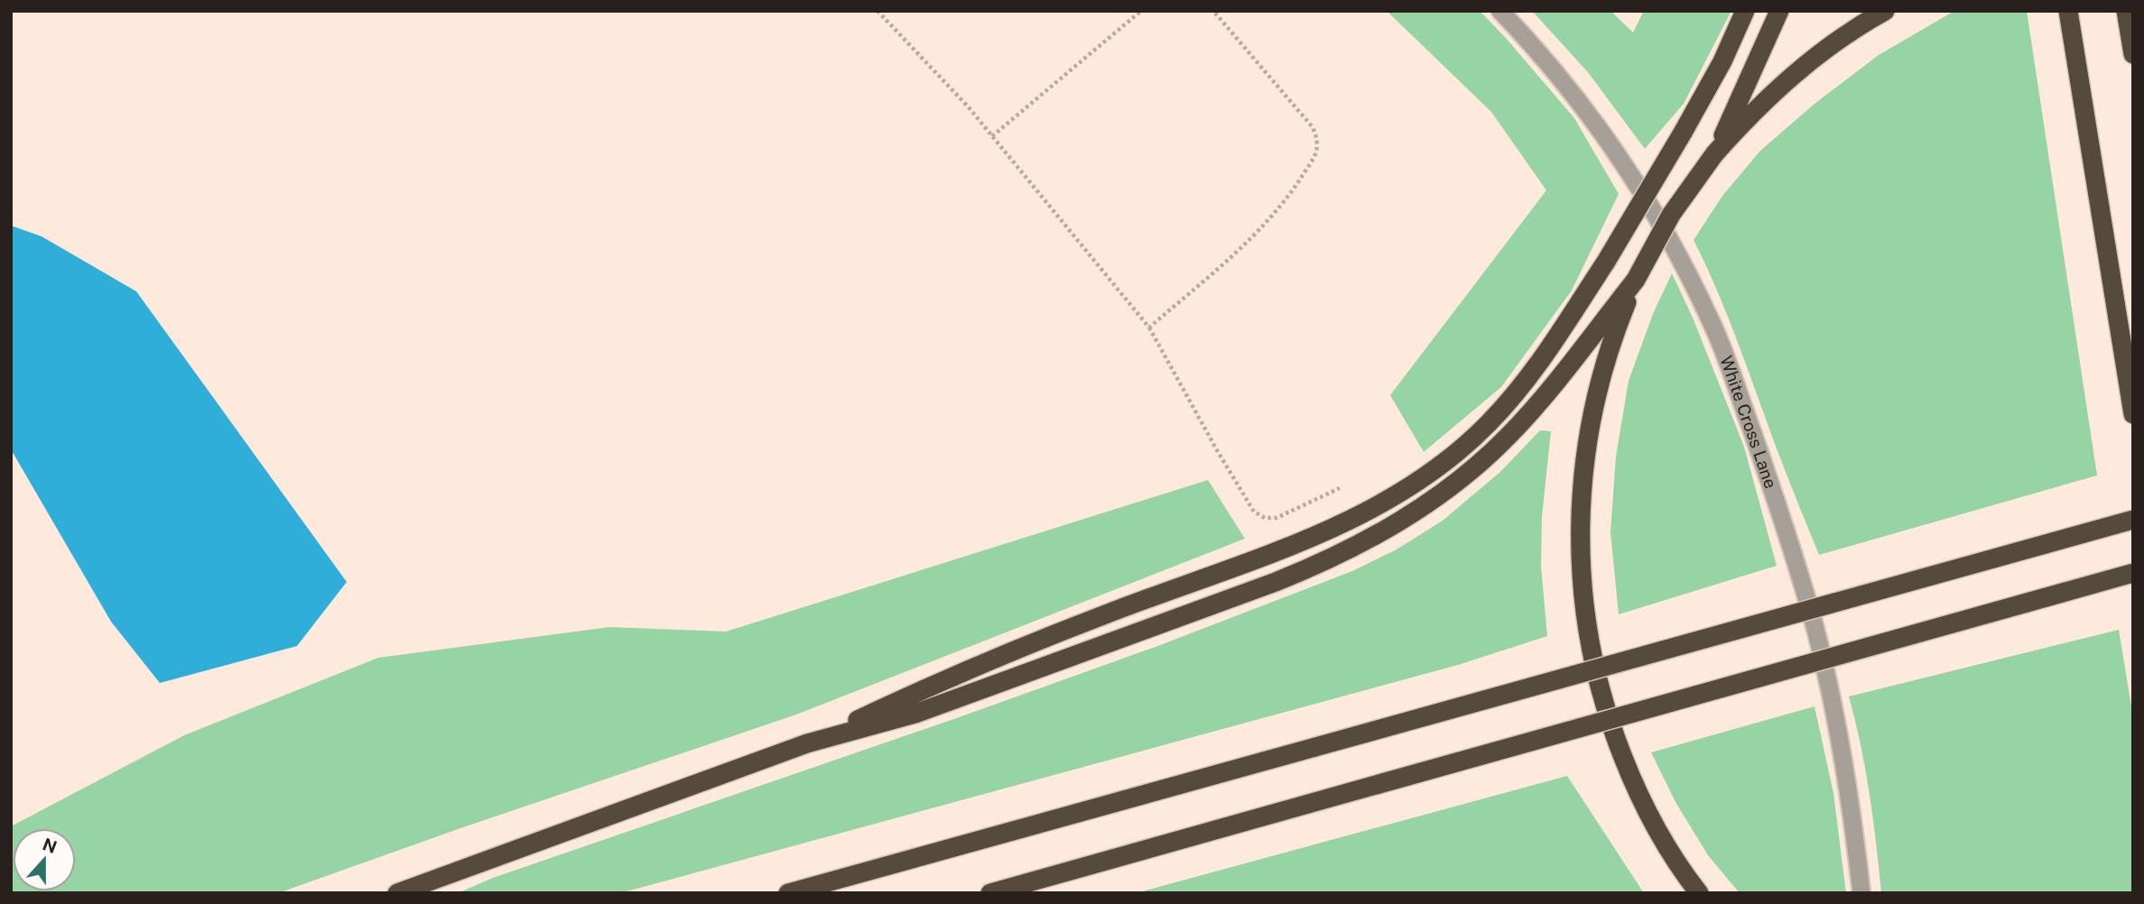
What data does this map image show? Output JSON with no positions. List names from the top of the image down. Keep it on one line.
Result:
{"streets":{"street":["White Cross Lane"]},"north":"top"}
